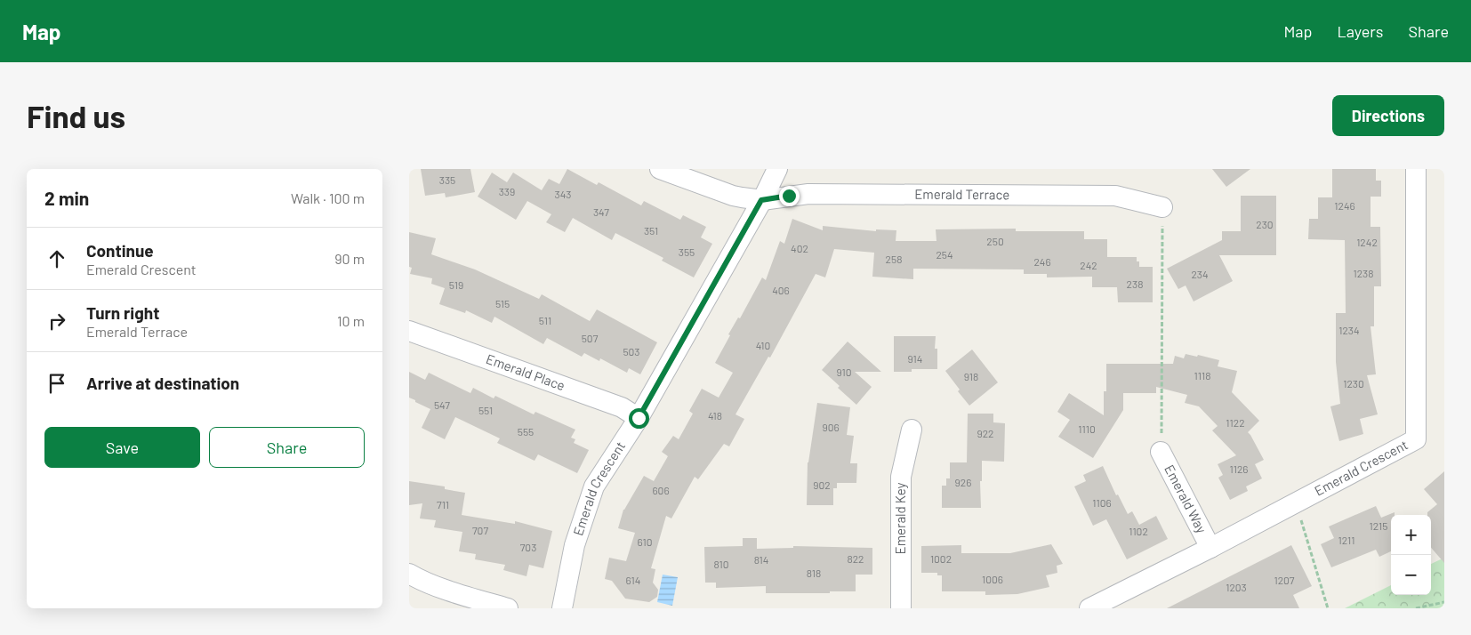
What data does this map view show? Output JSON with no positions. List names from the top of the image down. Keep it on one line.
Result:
{"streets":{"street":["Emerald Terrace","Emerald Place","Emerald Crescent","Emerald Way","Emerald Key"]},"crossings":[["Emerald Terrace","Emerald Crescent"],["Emerald Place","Emerald Crescent"],["Emerald Crescent","Emerald Way"]],"house_numbers":["335","339","343","1246","347","230","351","250","1242","402","355","254","258","246","242","1238","234","238","519","406","515","511","1234","507","410","503","914","910","1118","918","1230","547","551","418","1122","906","1110","555","922","1126","926","902","606","1106","711","1215","707","1102","1211","610","703","822","1002","814","810","818","1006","614","1207","1203"],"page":{"header":"Map","nav":["Map","Layers","Share"],"buttons":["Directions",["Save","Share"]],"title":"Find us","heading":["2 min","Walk · 100 m"],"list":[["Continue","Emerald Crescent","90 m"],["Turn right","Emerald Terrace","10 m"],"Arrive at destination"],"map_buttons":["+","−"]}}
